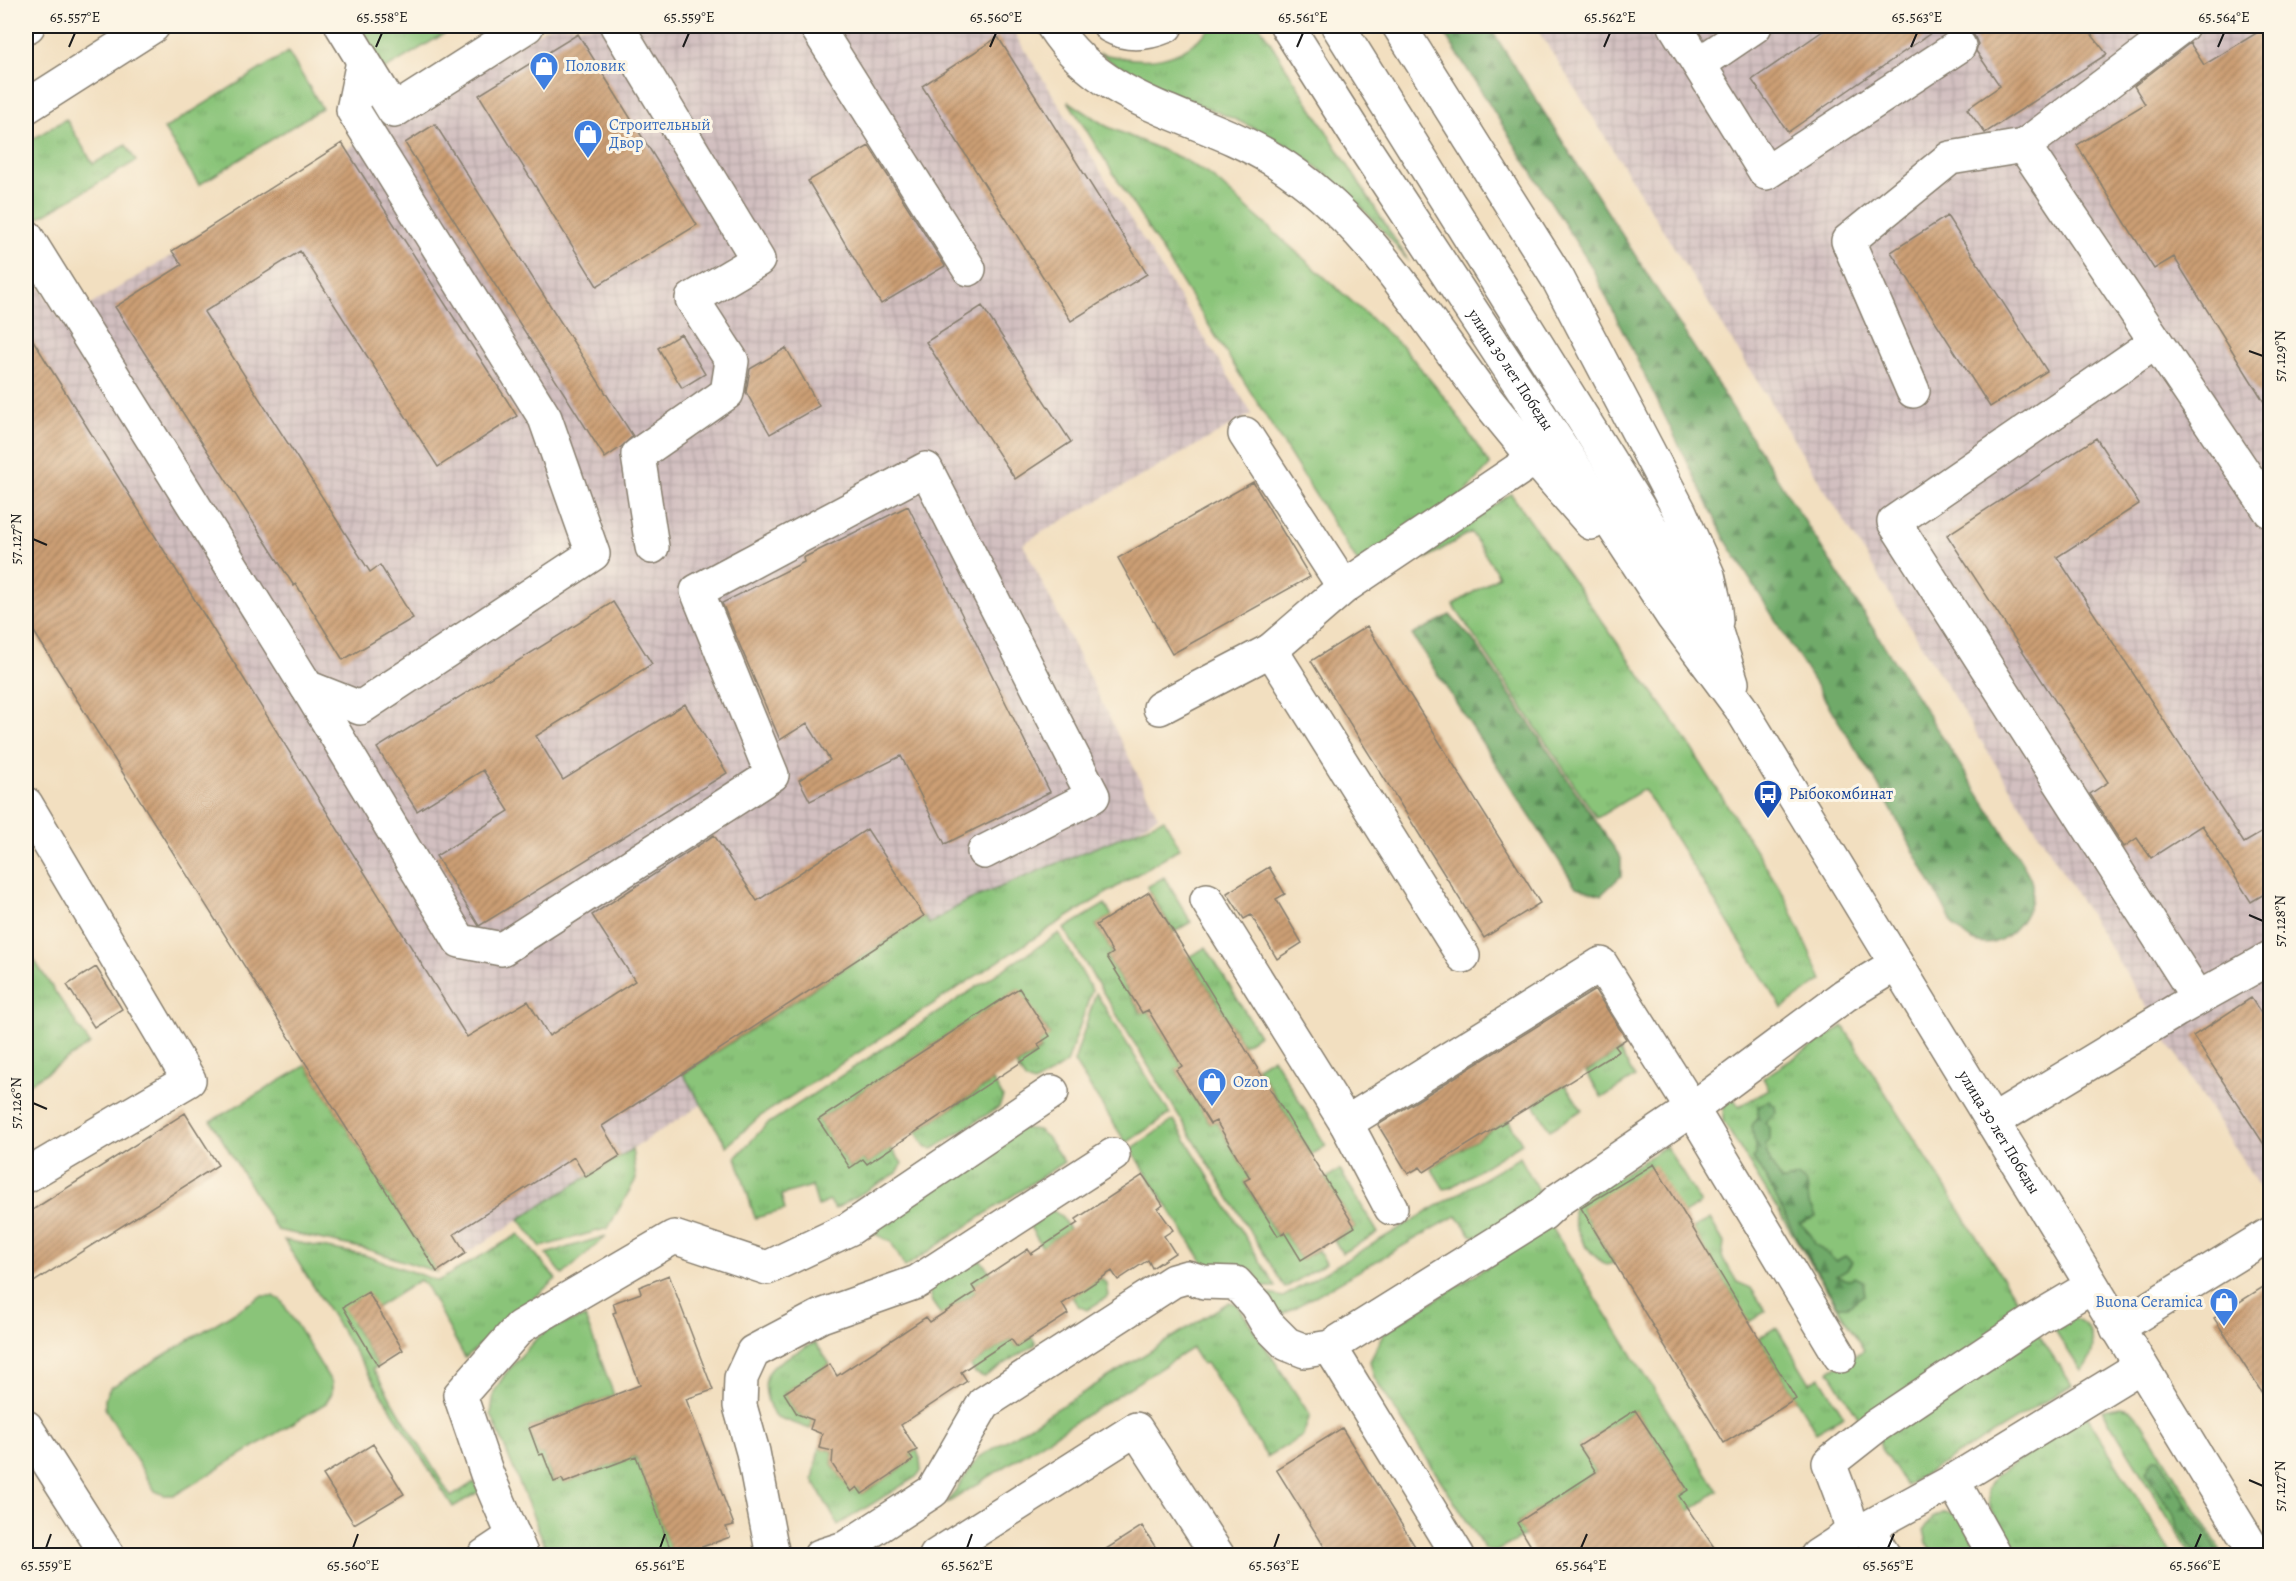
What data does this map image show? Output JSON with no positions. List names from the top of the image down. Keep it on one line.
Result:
{"streets":{"street":["улица 30 лет Победы"]},"places":{"shop":["Половик","Строительный Двор","Ozon","Buona Ceramica"],"bus stop":["Рыбокомбинат"]},"coordinates":["65.557°E","65.558°E","65.559°E","65.560°E","65.561°E","65.562°E","65.563°E","65.564°E","57.129°N","57.127°N","57.128°N","57.126°N","65.565°E","65.566°E"]}
